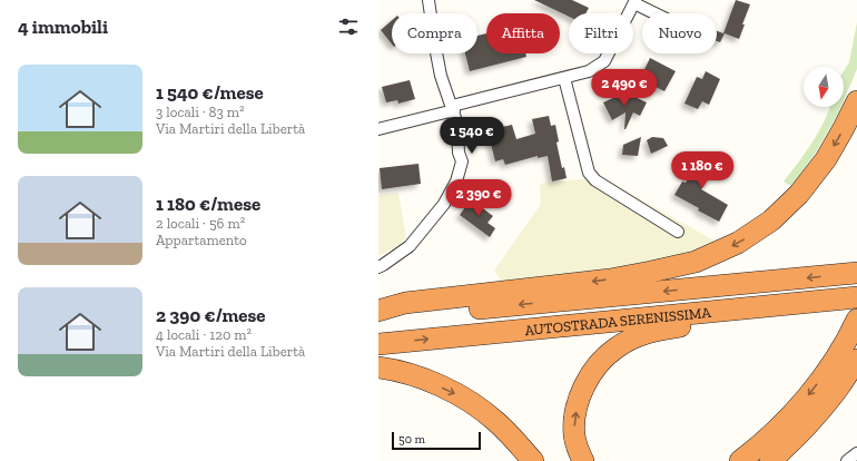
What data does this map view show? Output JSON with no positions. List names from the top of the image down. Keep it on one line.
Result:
{"streets":{"highway":["AUTOSTRADA SERENISSIMA"]},"scale_bar":"50 m","north":"bottom","page":{"heading":"4 immobili","chip":["Compra","Affitta","Filtri","Nuovo"],"list":[{"name":"1 540 €/mese","note":"3 locali · 83 m² · Via Martiri della Libertà"},{"name":"1 180 €/mese","note":"2 locali · 56 m² · Appartamento"},{"name":"2 390 €/mese","note":"4 locali · 120 m² · Via Martiri della Libertà"}],"price":["2 490 €","1 540 €","1 180 €","2 390 €"],"scale":"50 m"}}
